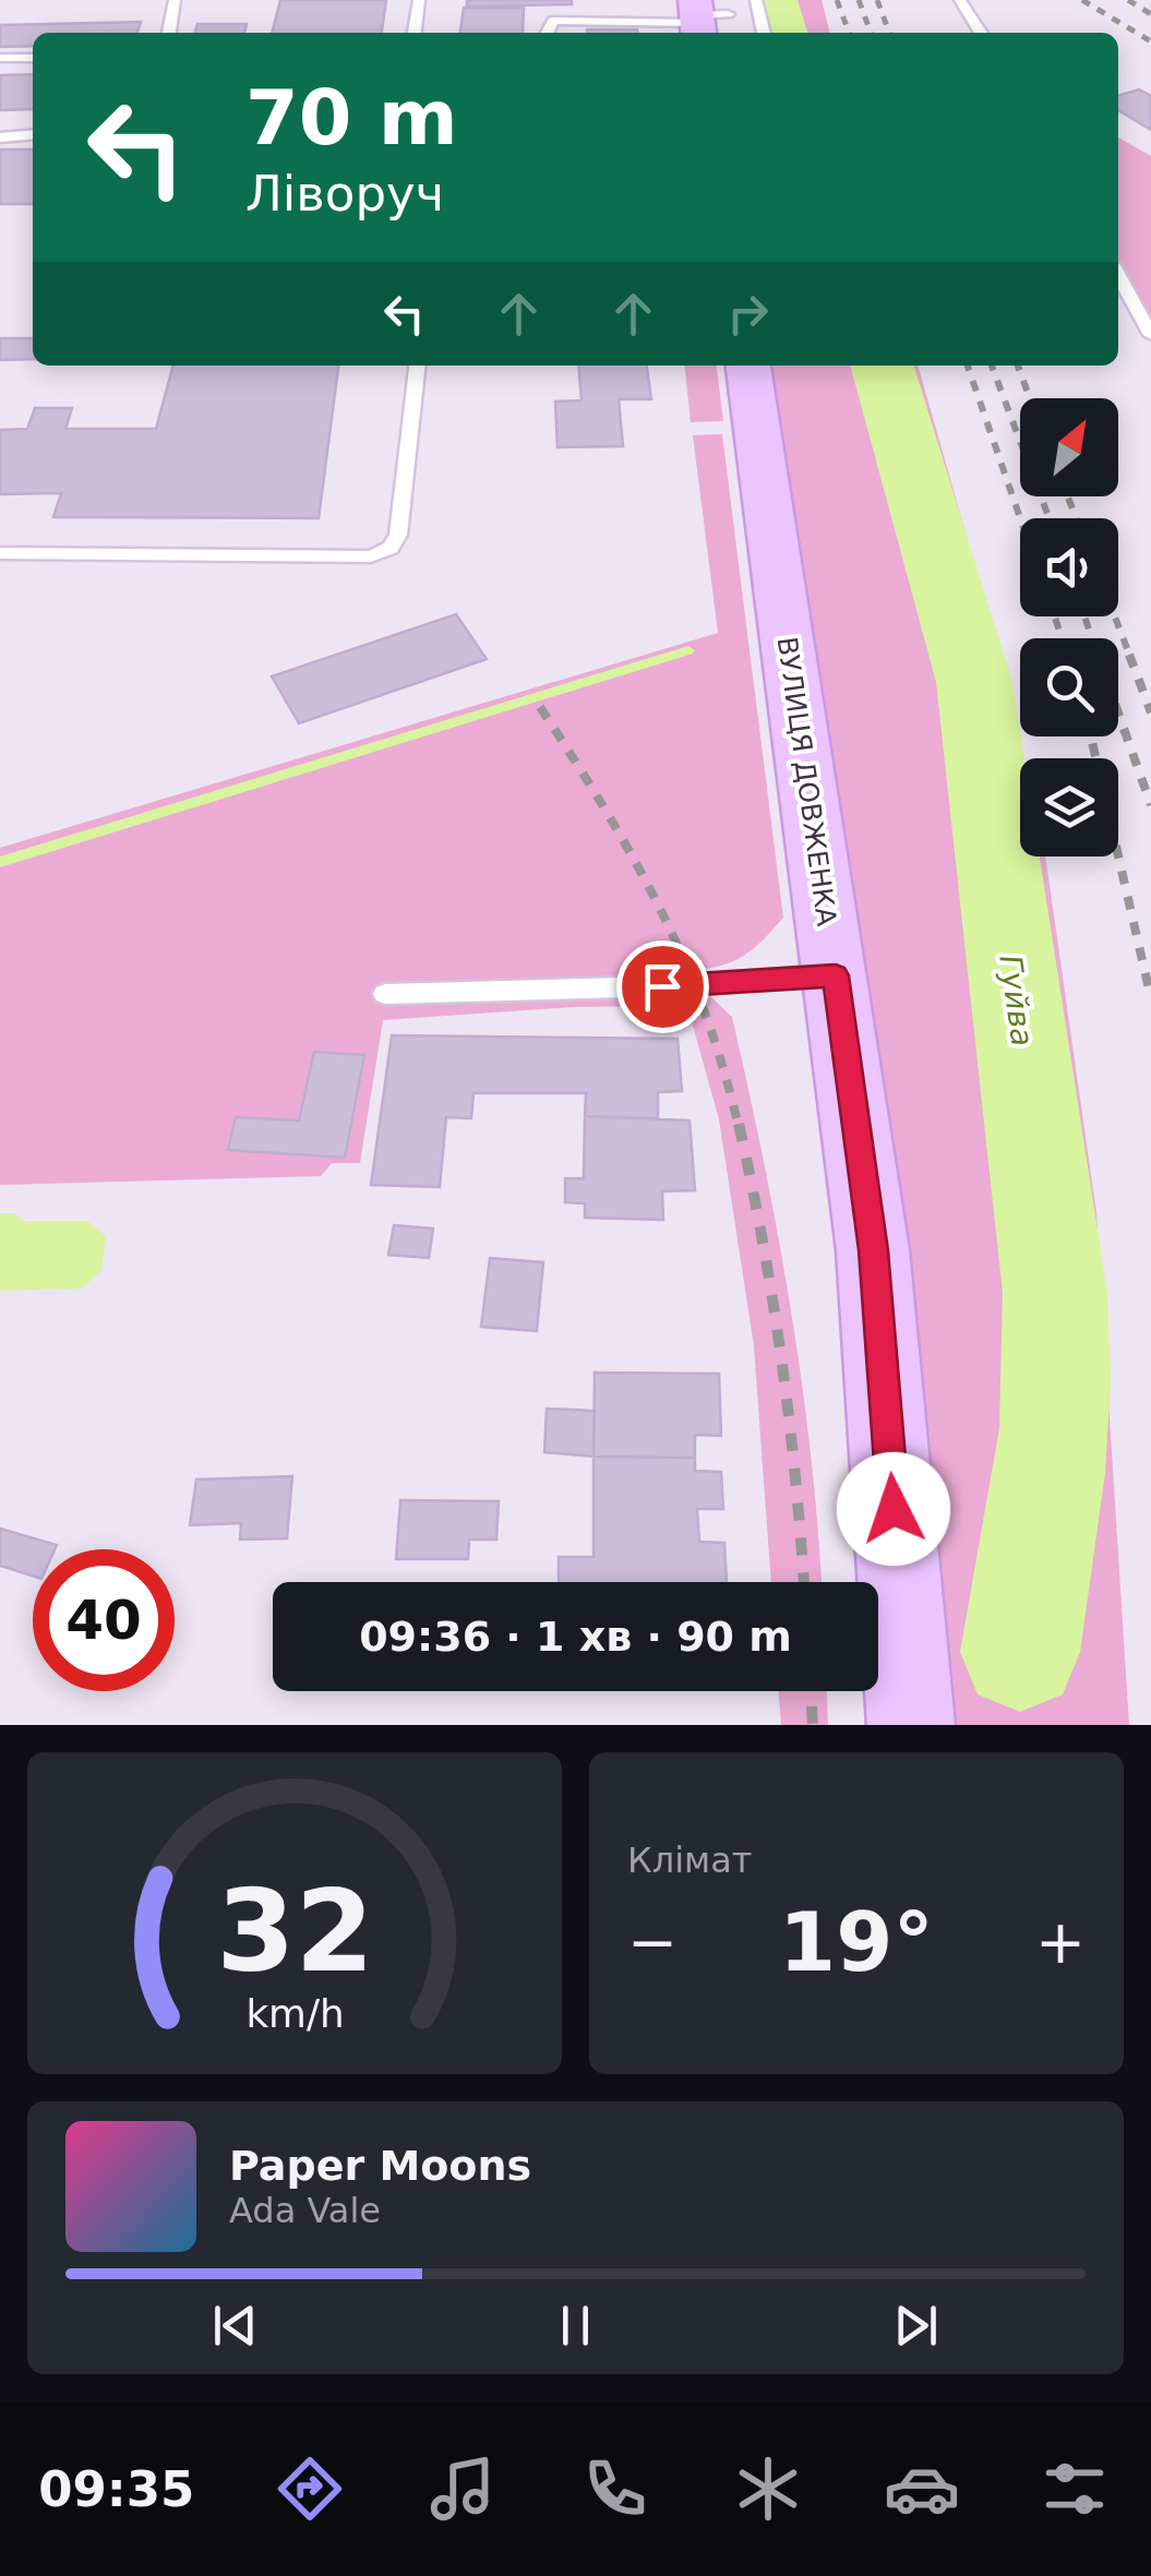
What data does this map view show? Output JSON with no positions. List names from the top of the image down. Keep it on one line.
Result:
{"streets":{"street":["ВУЛИЦЯ ДОВЖЕНКА"]},"water":["Гуйва"],"north":"top right","page":{"turn":["70 m","Ліворуч"],"limit":"40","trip":"09:36 · 1 хв · 90 m","tile":"Клімат","heat":["−","19°","+"],"song":["Paper Moons","Ada Vale"],"tabs":"09:35","gauge":["32","km/h"]}}
